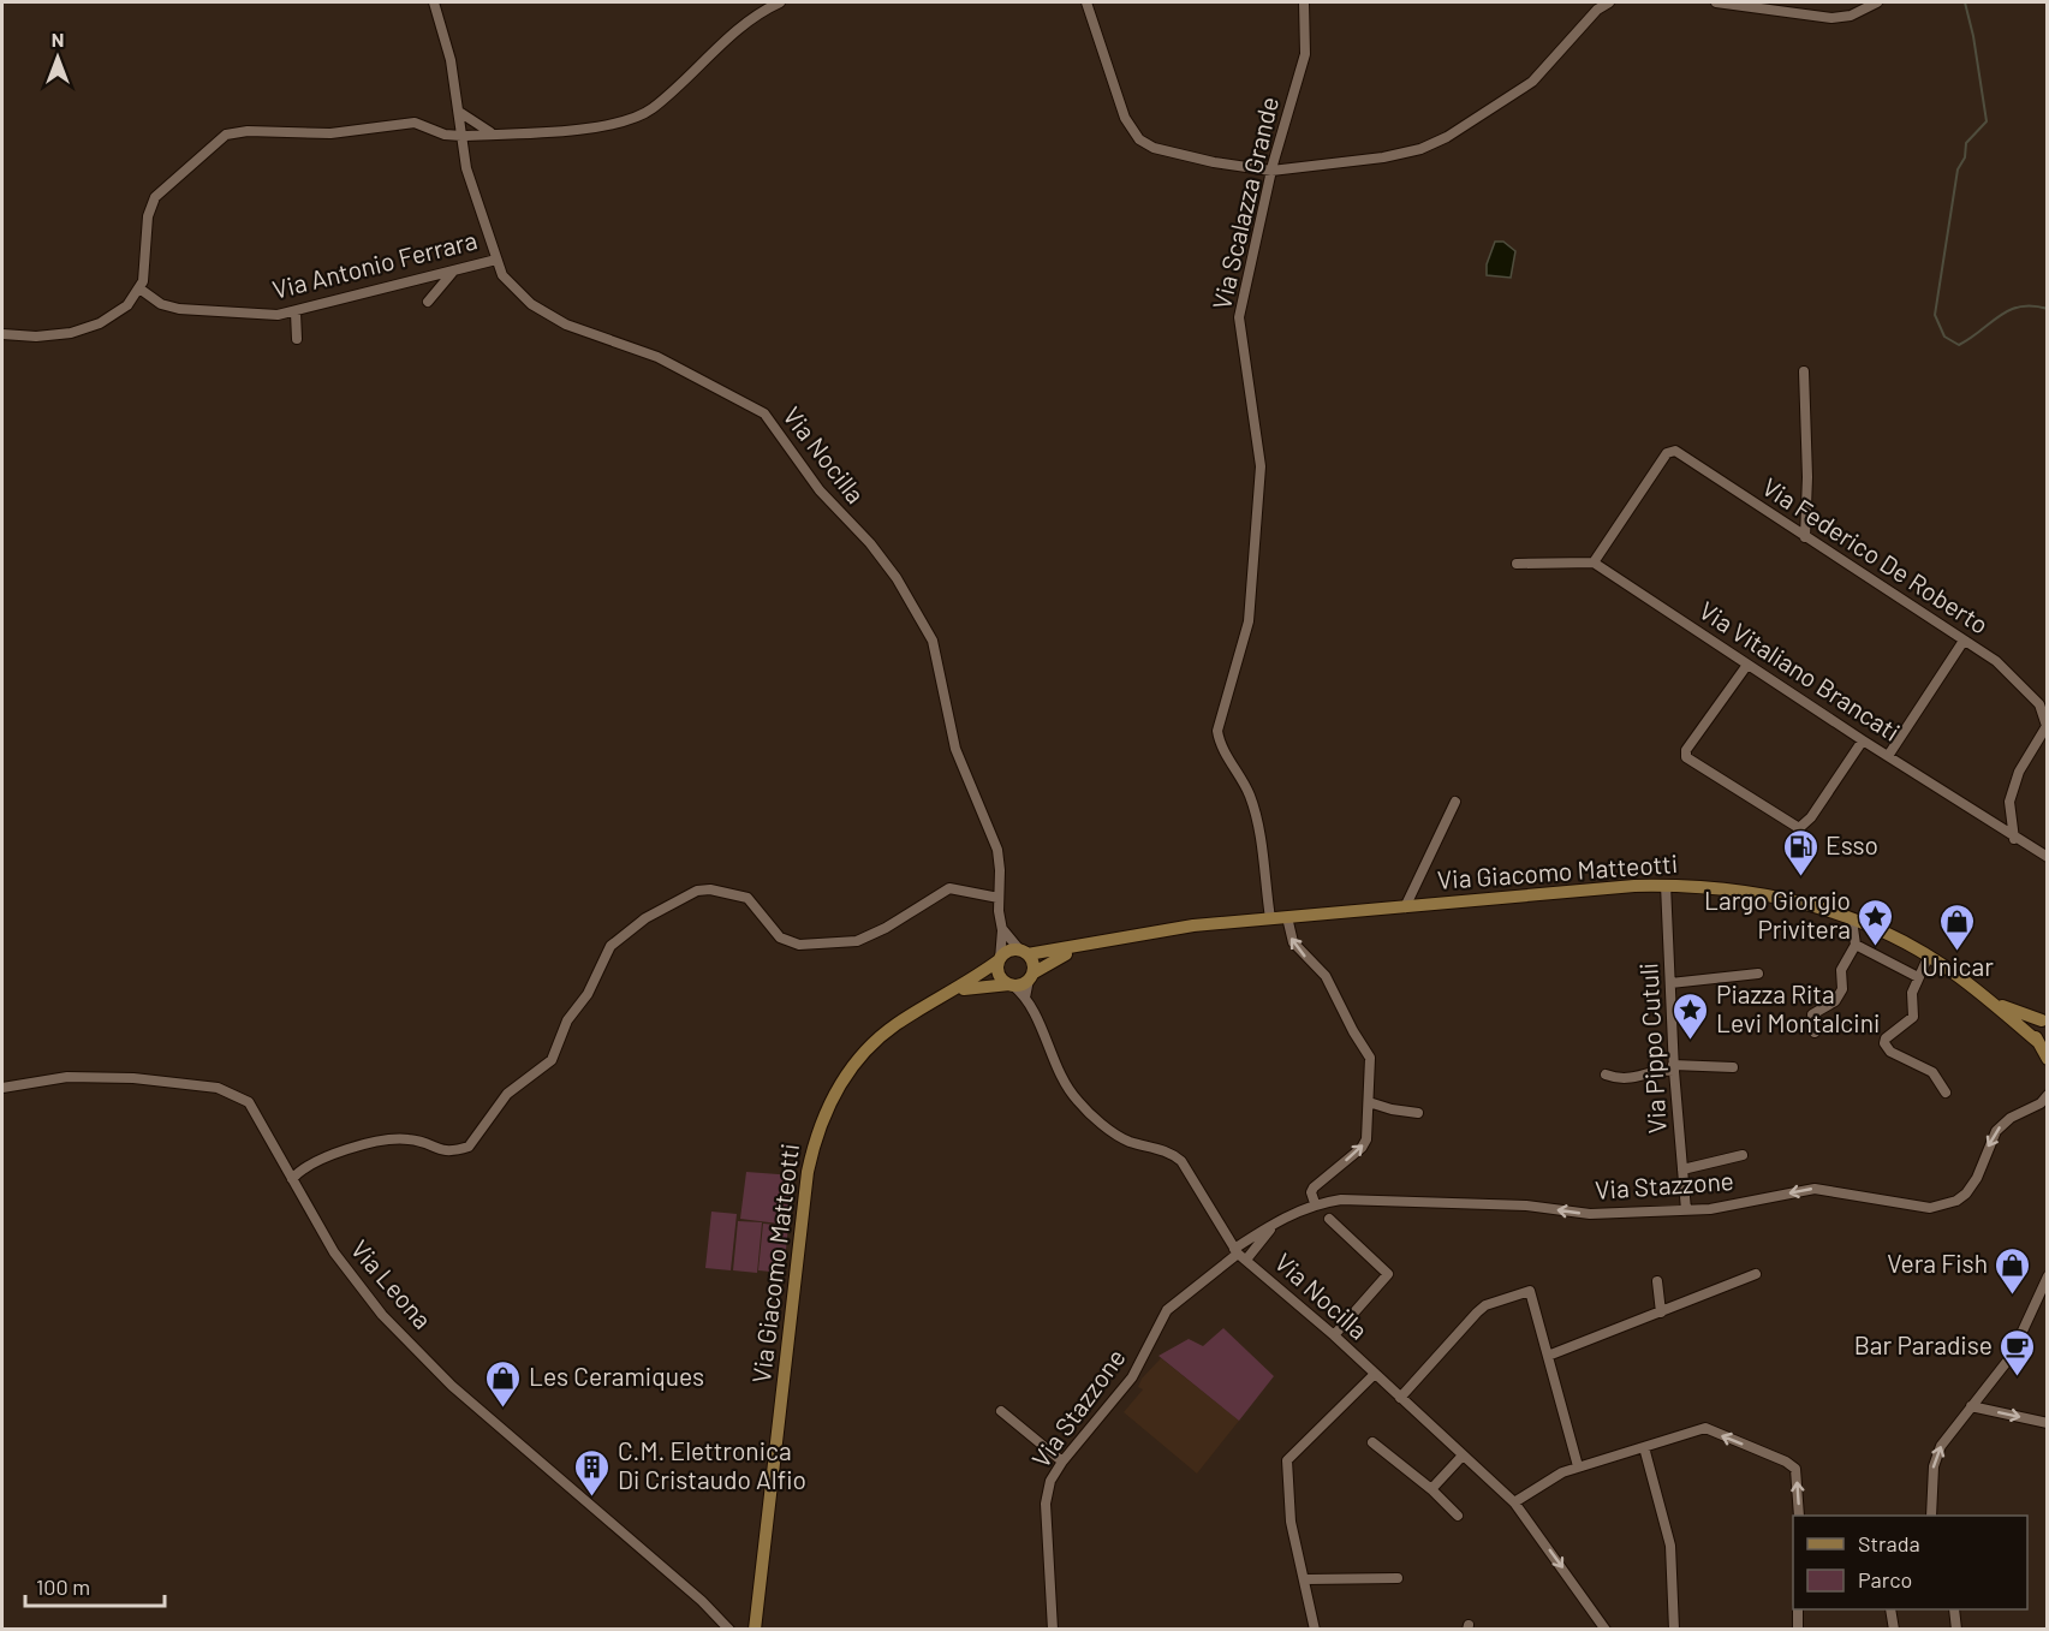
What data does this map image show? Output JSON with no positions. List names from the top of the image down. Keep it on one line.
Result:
{"streets":{"main road":["Via Giacomo Matteotti"],"street":["Via Scalazza Grande","Via Antonio Ferrara","Via Nocilla","Via Federico De Roberto","Via Vitaliano Brancati","Via Pippo Cutuli","Via Stazzone","Via Leona"]},"crossings":[["Via Scalazza Grande","Via Giacomo Matteotti"],["Via Antonio Ferrara","Via Nocilla"],["Via Nocilla","Via Stazzone"],["Via Federico De Roberto","Via Vitaliano Brancati"],["Via Giacomo Matteotti","Via Pippo Cutuli"],["Via Pippo Cutuli","Via Stazzone"]],"one_way":["Via Stazzone"],"places":{"fuel station":["Esso"],"place":["Largo Giorgio Privitera","Piazza Rita Levi Montalcini"],"shop":["Unicar","Vera Fish","Les Ceramiques"],"cafe":["Bar Paradise"],"building":["C.M. Elettronica Di Cristaudo Alfio"]},"legend":["Strada","Parco"],"scale_bar":"100 m","north":"top"}
